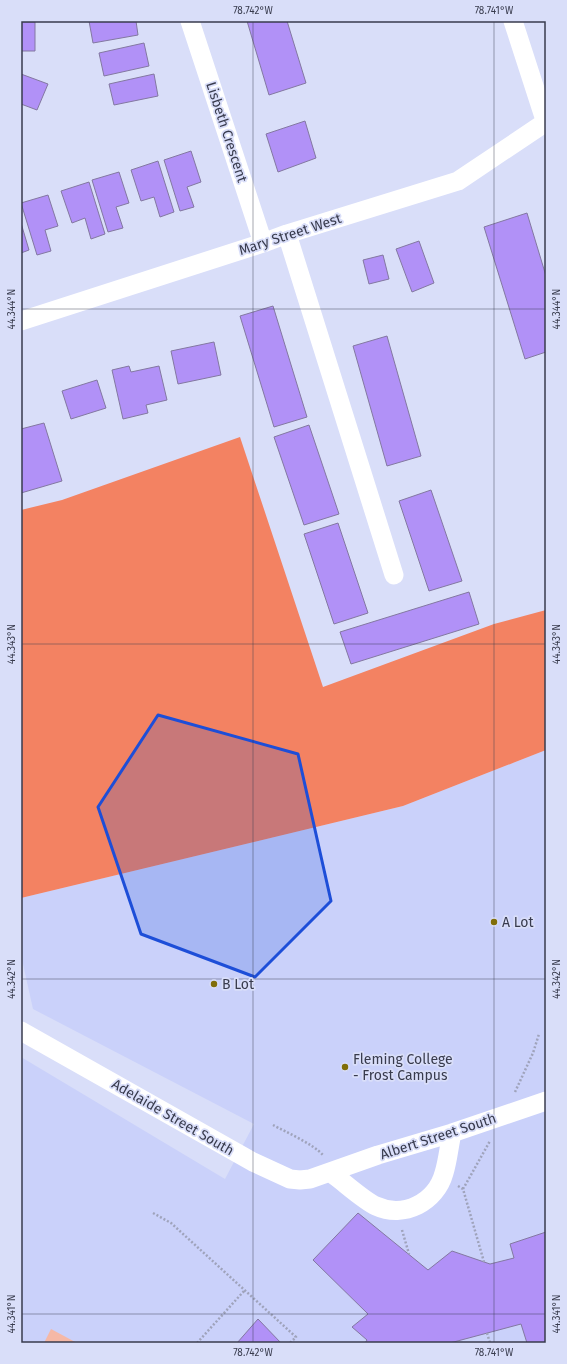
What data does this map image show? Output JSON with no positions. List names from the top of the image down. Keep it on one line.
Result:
{"streets":{"street":["Lisbeth Crescent","Mary Street West","Adelaide Street South","Albert Street South"]},"crossings":[["Lisbeth Crescent","Mary Street West"],["Adelaide Street South","Albert Street South"]],"places":["A Lot","B Lot","Fleming College - Frost Campus"],"coordinates":["78.742°W","78.741°W","44.344°N","44.343°N","44.342°N","44.341°N"]}
